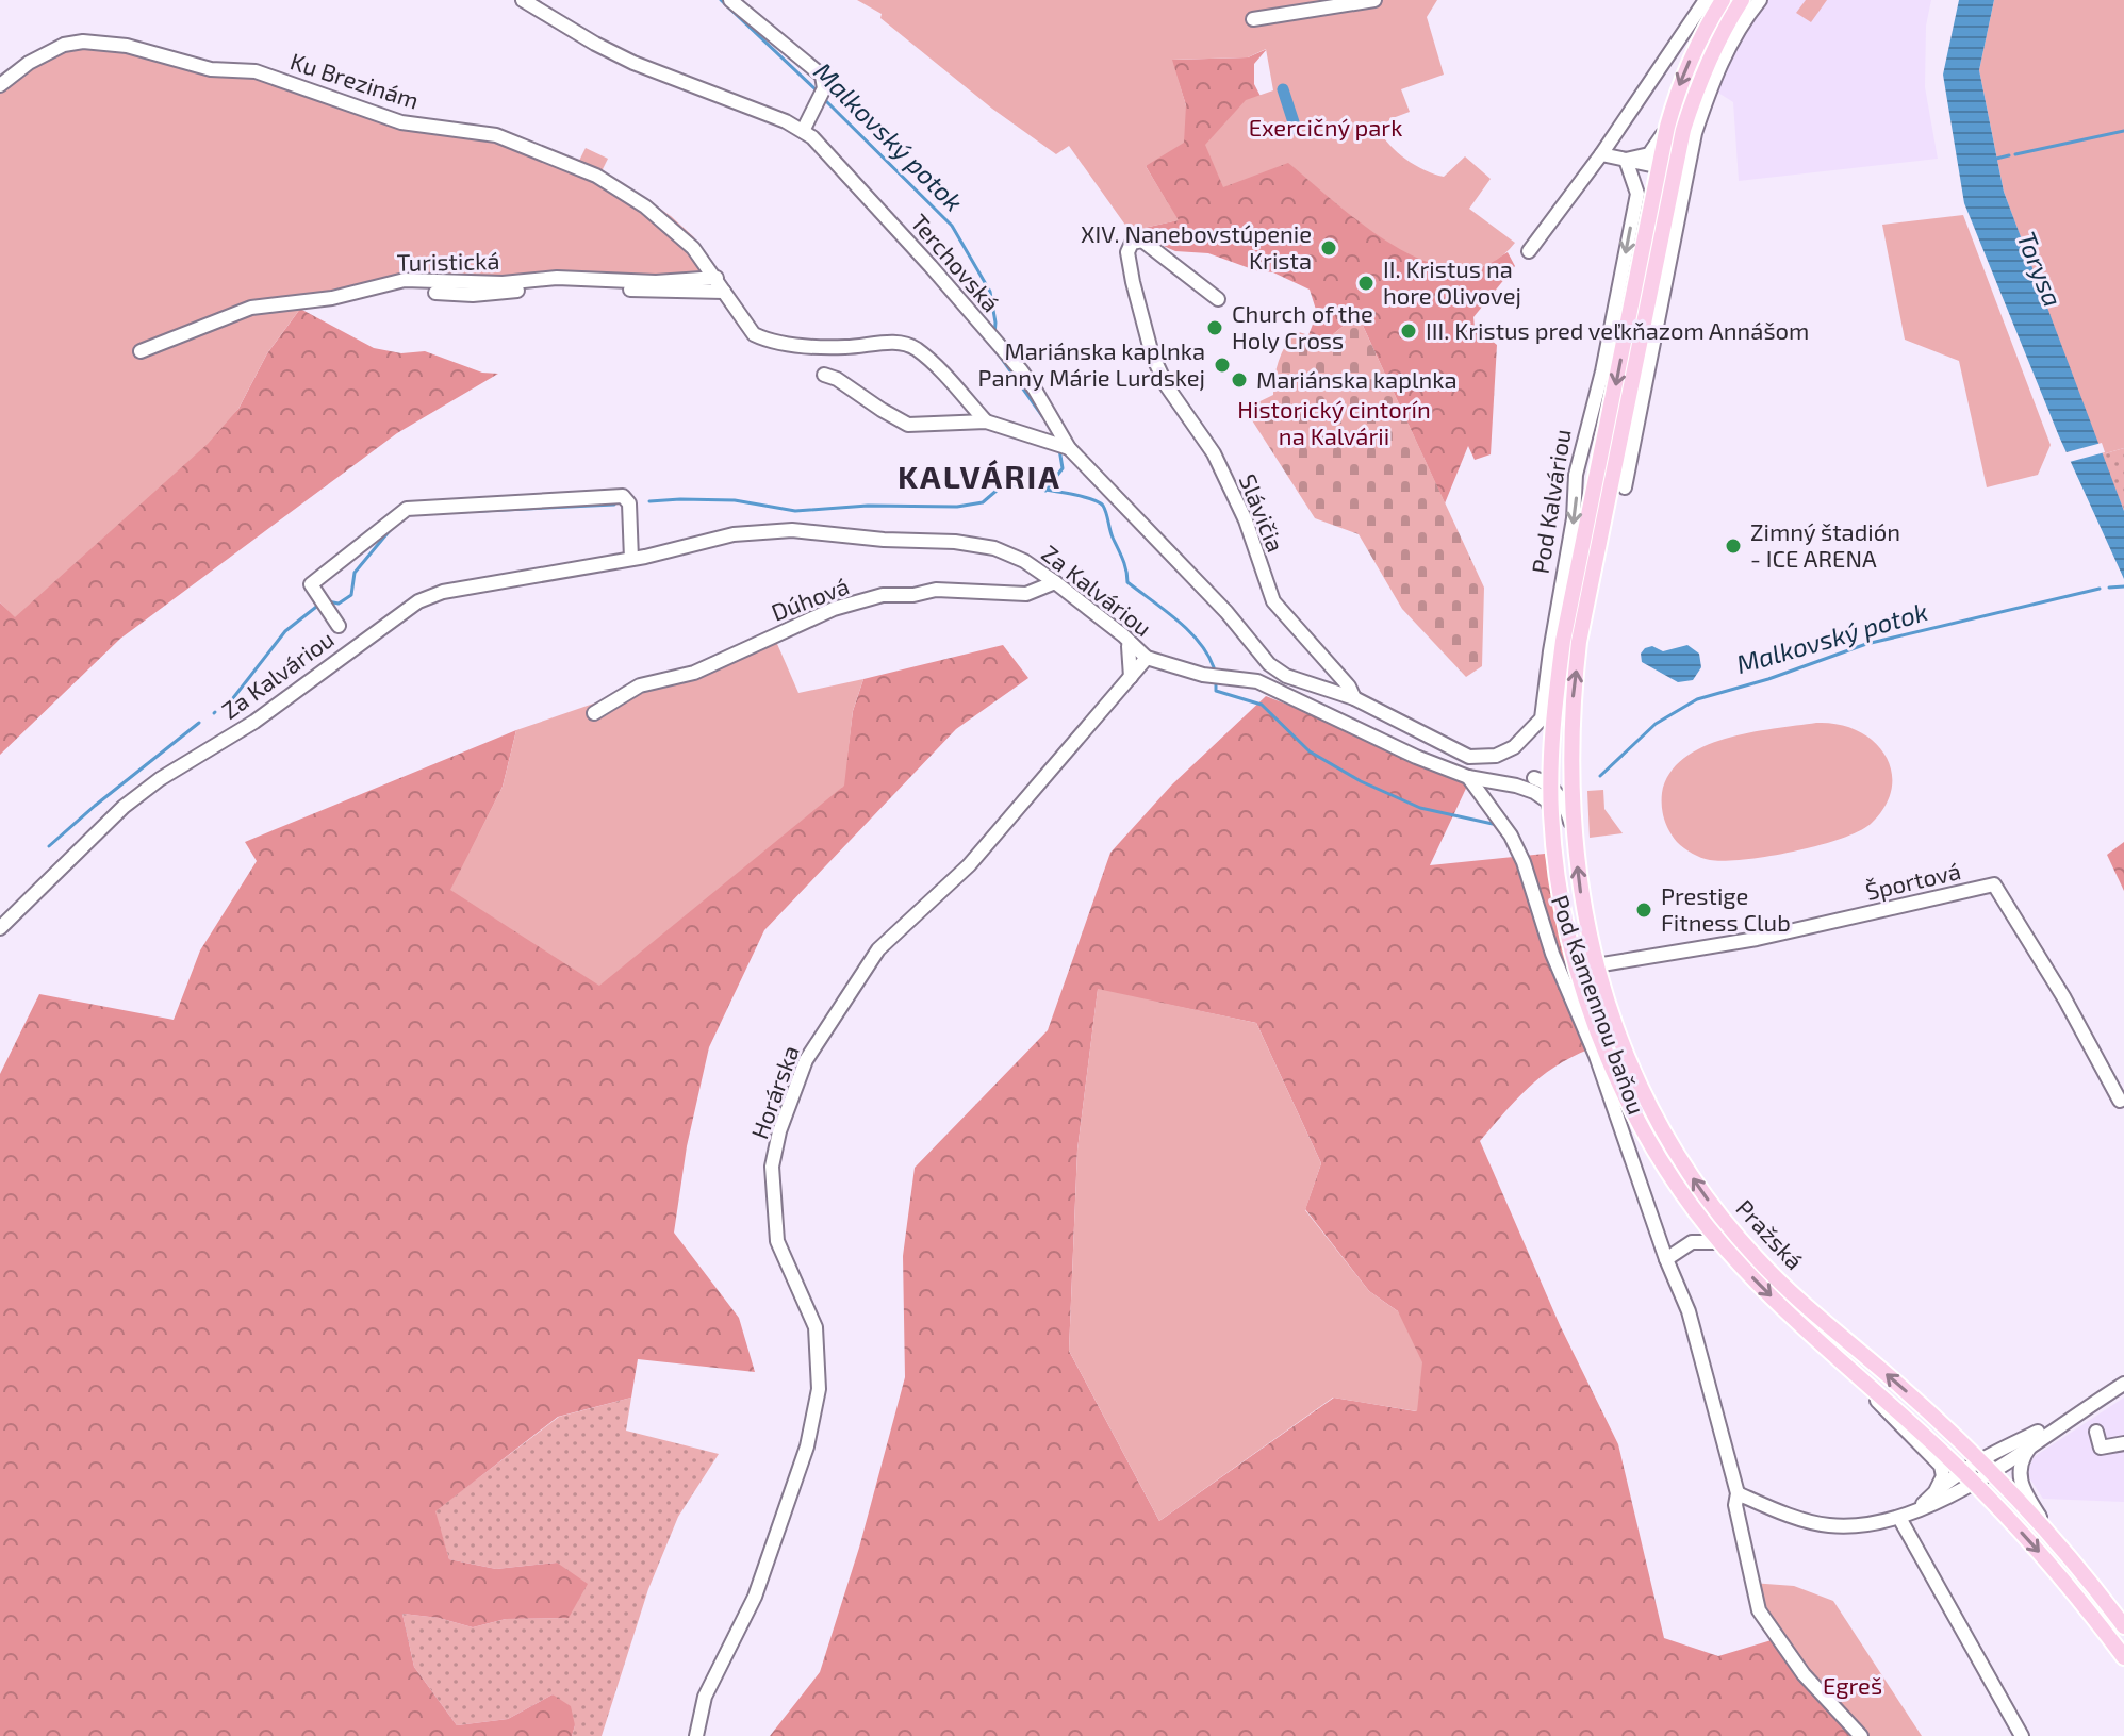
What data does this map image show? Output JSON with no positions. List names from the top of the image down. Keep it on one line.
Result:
{"streets":{"main road":["Pod Kalváriou","Pražská"],"street":["Ku Brezinám","Turistická","Terchovská","Slávičia","Za Kalváriou","Dúhová","Športová","Pod Kamennou baňou","Horárska"]},"crossings":[["Ku Brezinám","Turistická"],["Terchovská","Slávičia"],["Pod Kalváriou","Slávičia"],["Pod Kalváriou","Za Kalváriou"],["Pod Kalváriou","Pražská"],["Za Kalváriou","Dúhová"],["Za Kalváriou","Pod Kamennou baňou"],["Za Kalváriou","Horárska"],["Za Kalváriou","Pražská"],["Športová","Pražská"]],"districts":["KALVÁRIA"],"water":["Malkovský potok","Torysa"],"parks":["Exercičný park","Historický cintorín na Kalvárii","Egreš"],"places":["XIV. Nanebovstúpenie Krista","II. Kristus na hore Olivovej","Church of the Holy Cross","III. Kristus pred veľkňazom Annášom","Mariánska kaplnka Panny Márie Lurdskej","Mariánska kaplnka","Zimný štadión - ICE ARENA","Prestige Fitness Club"]}
